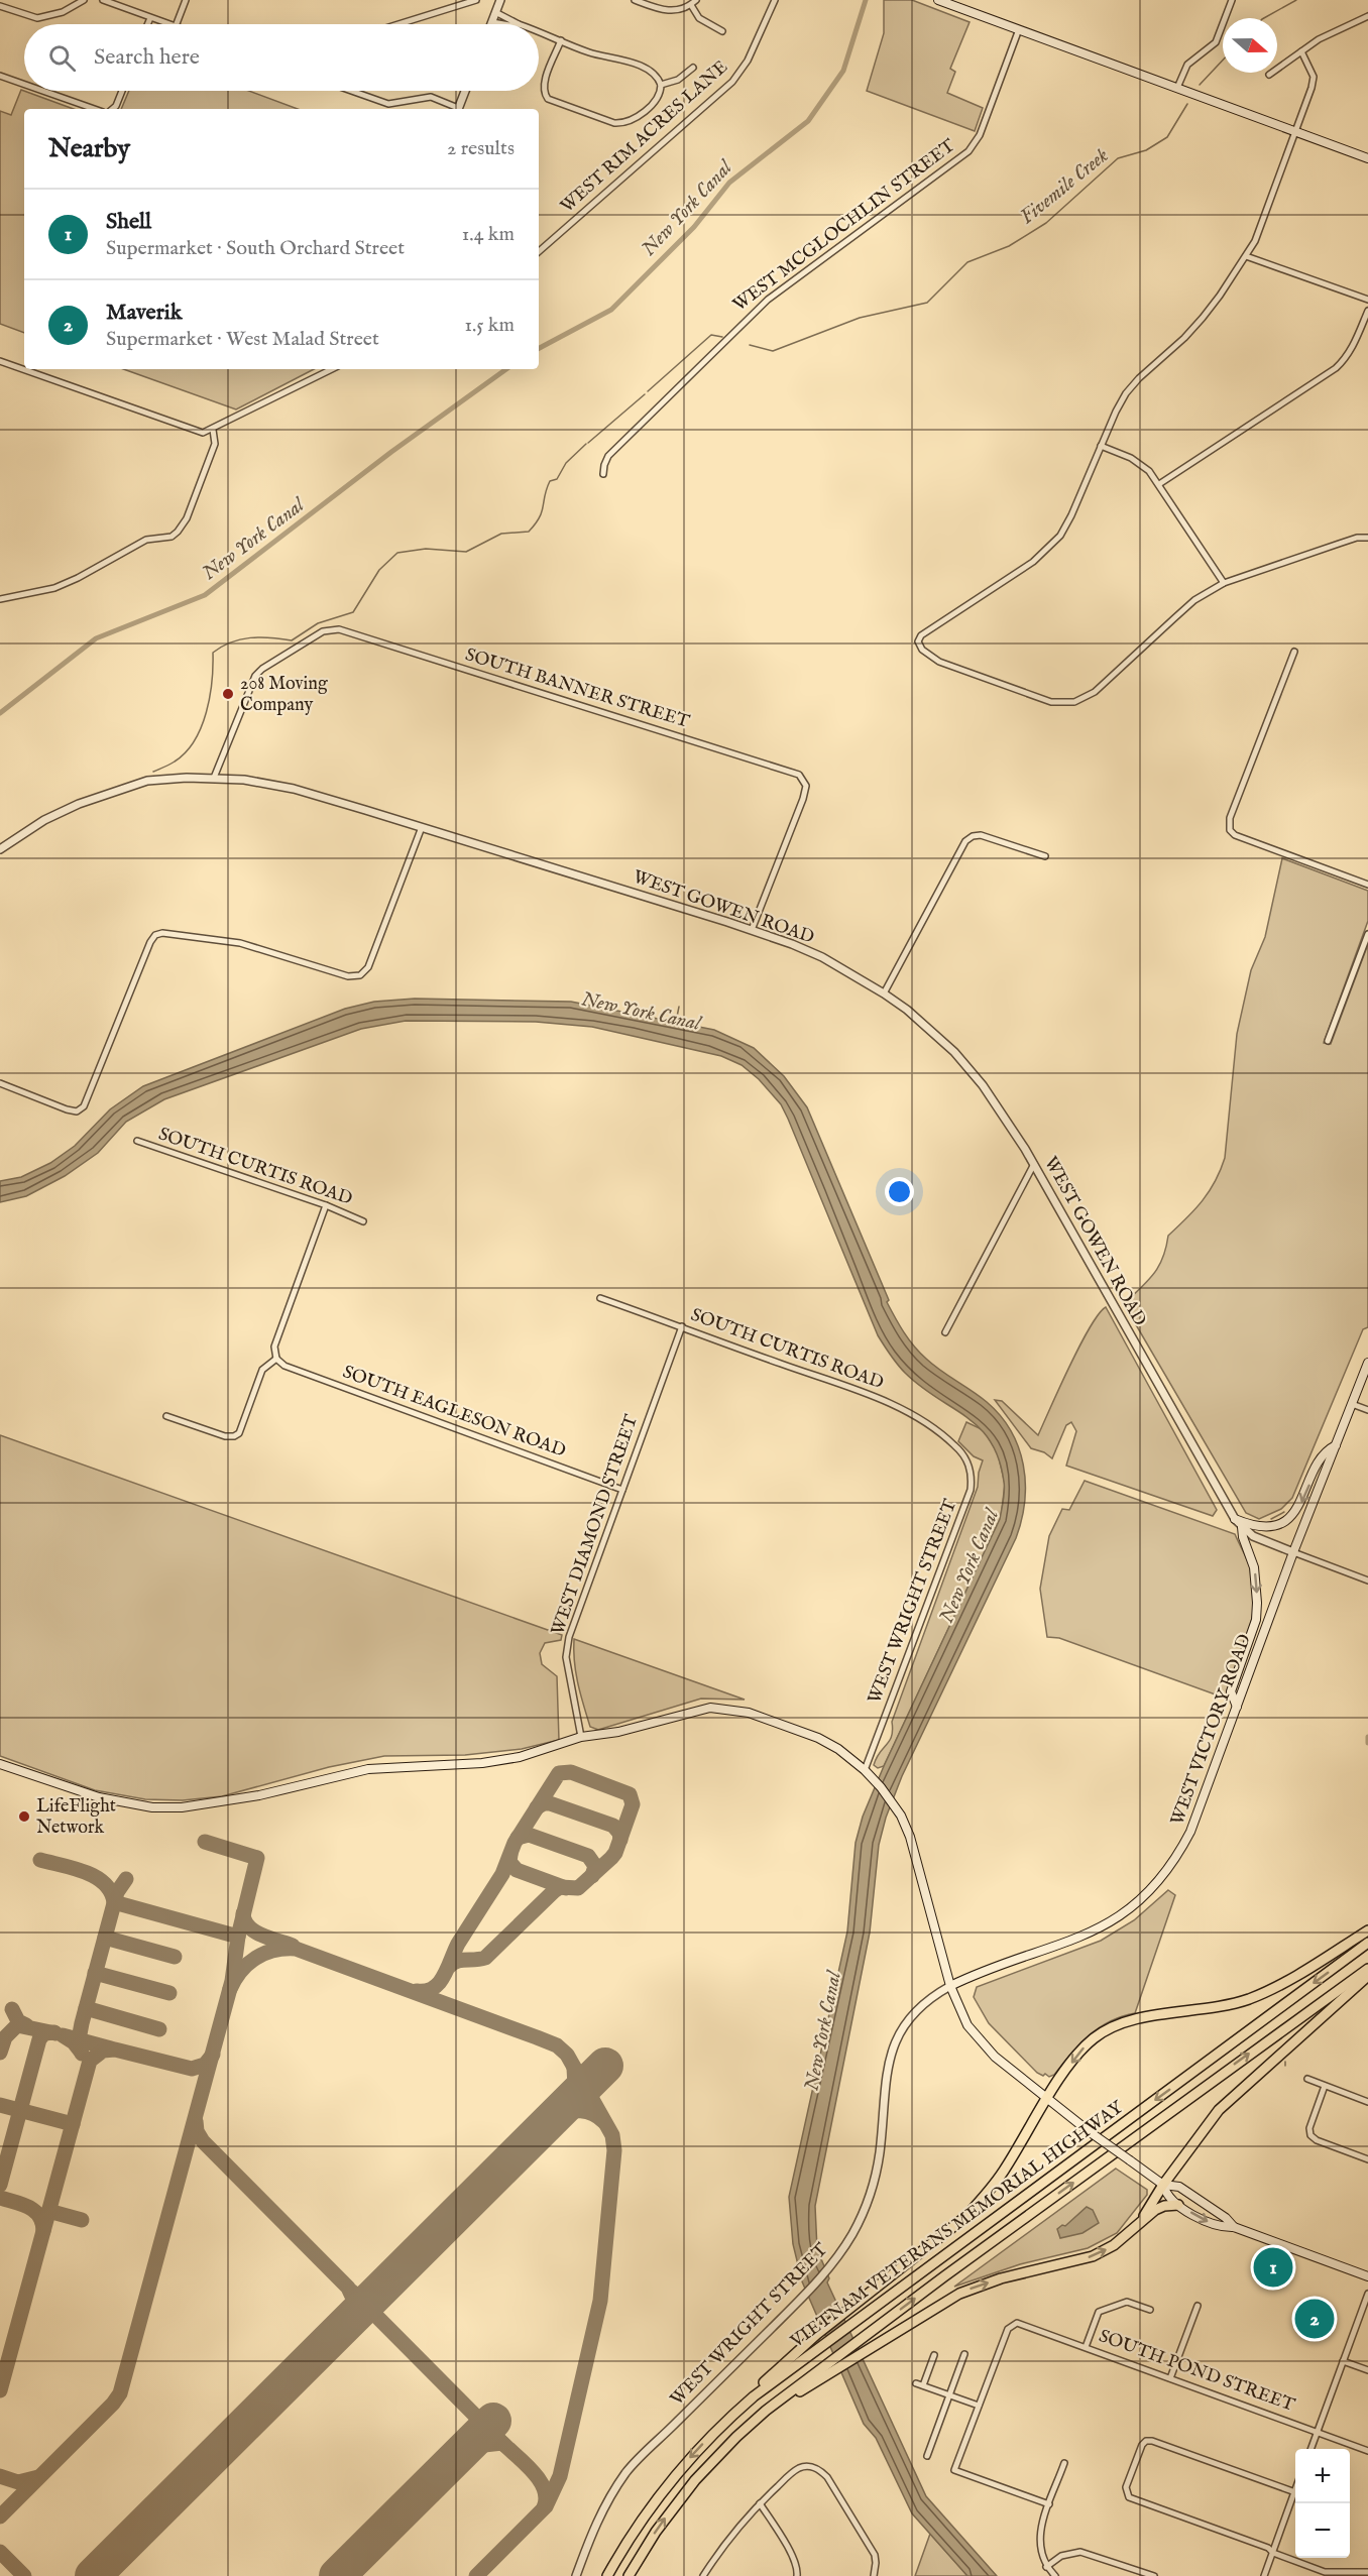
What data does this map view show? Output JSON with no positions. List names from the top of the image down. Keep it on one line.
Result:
{"streets":{"highway":["VIETNAM VETERANS MEMORIAL HIGHWAY"],"main road":["WEST VICTORY ROAD"],"street":["WEST RIM ACRES LANE","WEST MCGLOCHLIN STREET","SOUTH BANNER STREET","WEST GOWEN ROAD","SOUTH CURTIS ROAD","SOUTH EAGLESON ROAD","WEST DIAMOND STREET","WEST WRIGHT STREET","SOUTH POND STREET"]},"crossings":[["SOUTH BANNER STREET","WEST GOWEN ROAD"],["SOUTH CURTIS ROAD","WEST DIAMOND STREET"],["SOUTH CURTIS ROAD","WEST WRIGHT STREET"],["SOUTH EAGLESON ROAD","WEST DIAMOND STREET"],["WEST WRIGHT STREET","WEST VICTORY ROAD"]],"water":["Fivemile Creek","New York Canal"],"places":["208 Moving Company","LifeFlight Network"],"north":"right","page":{"search":"Search here","heading":["Nearby","2 results"],"list":[{"mark":"1","name":"Shell","note":"Supermarket · South Orchard Street","value":"1.4 km"},{"mark":"2","name":"Maverik","note":"Supermarket · West Malad Street","value":"1.5 km"}],"pins":["1","2"],"map_buttons":["+","−"]}}
